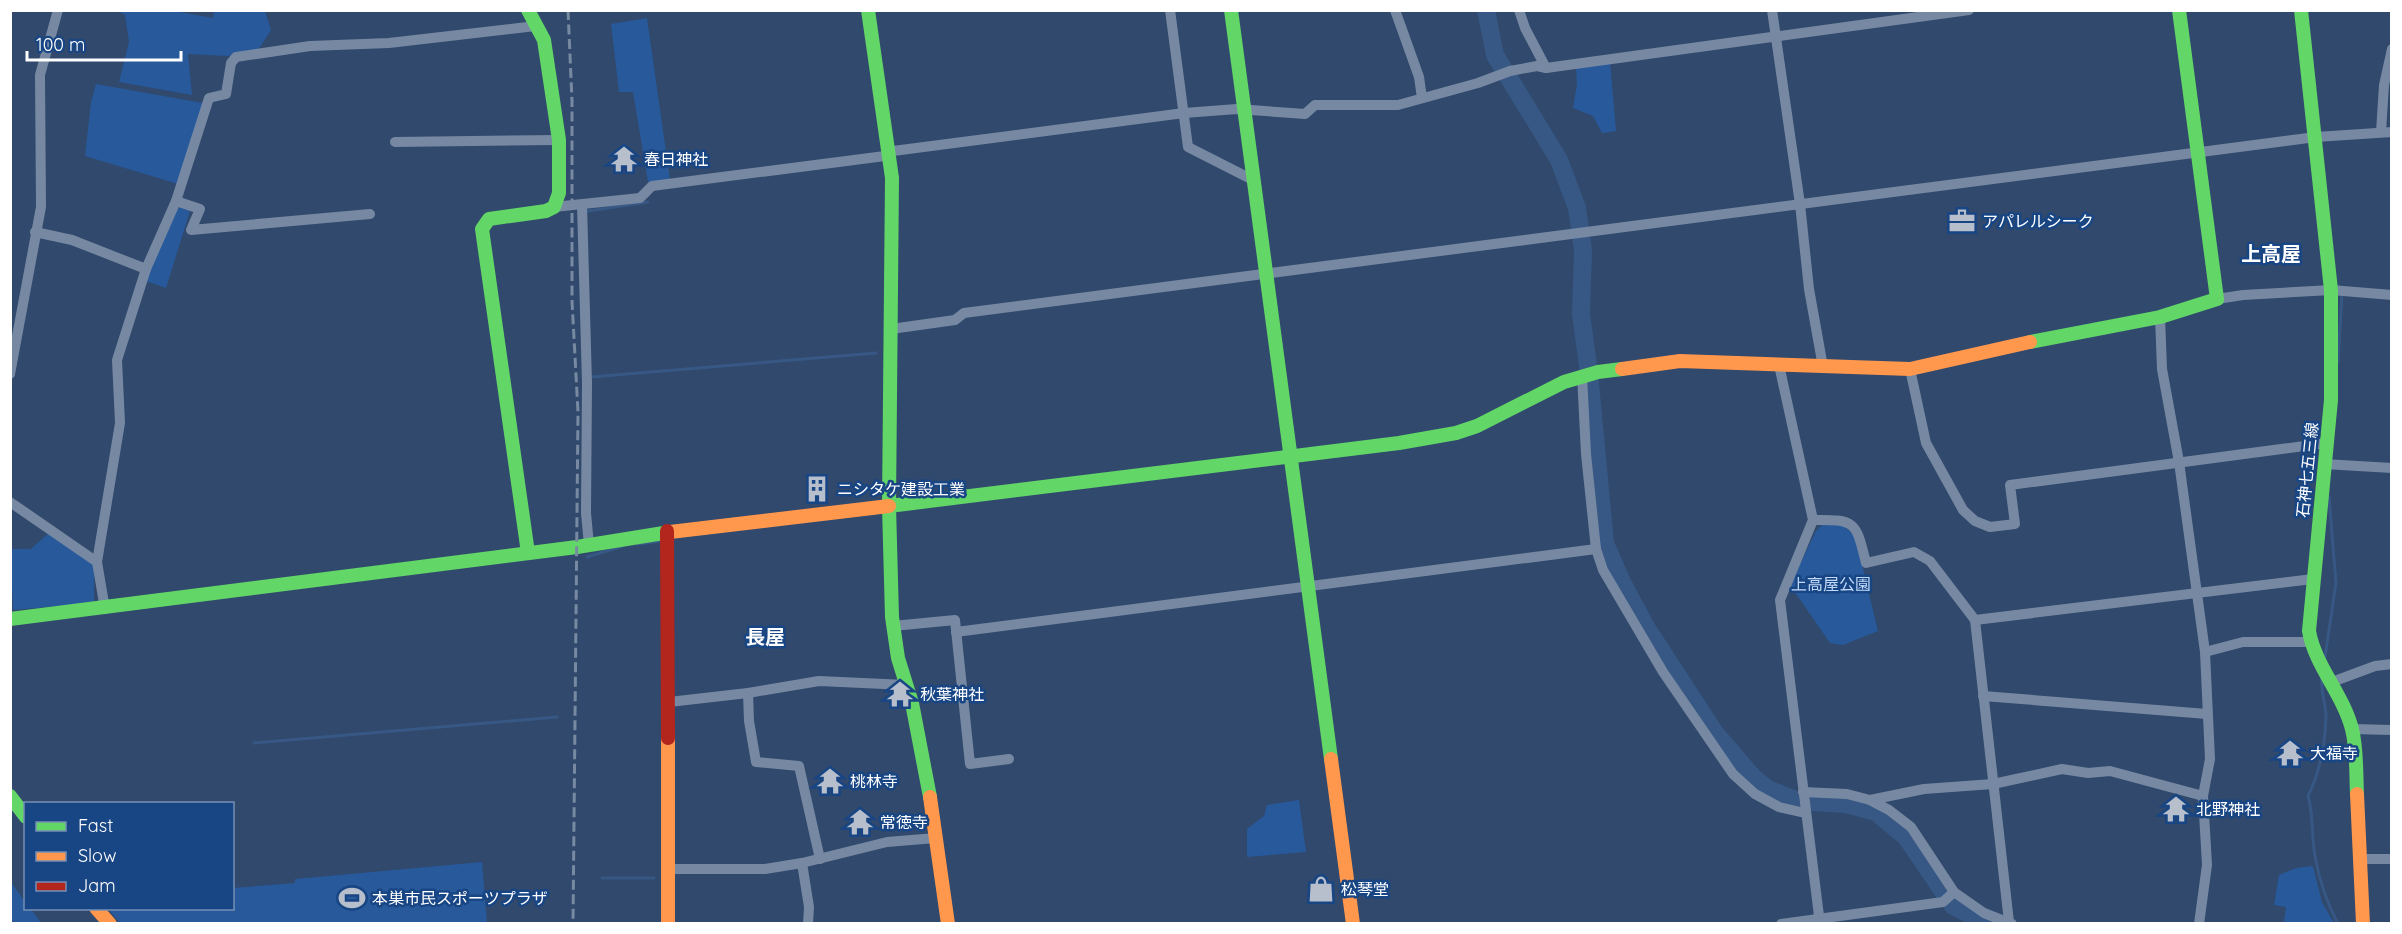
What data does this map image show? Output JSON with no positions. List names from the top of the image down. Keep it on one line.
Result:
{"streets":{"street":["石神七五三線"]},"districts":["上高屋","長屋"],"parks":["上高屋公園"],"places":{"temple":["春日神社","秋葉神社","大福寺","桃林寺","北野神社","常徳寺"],"office":["アパレルシーク"],"building":["ニシタケ建設工業"],"shop":["松琴堂"],"sports":["本巣市民スポーツプラザ"]},"legend":["Fast","Slow","Jam"],"scale_bar":"100 m"}
